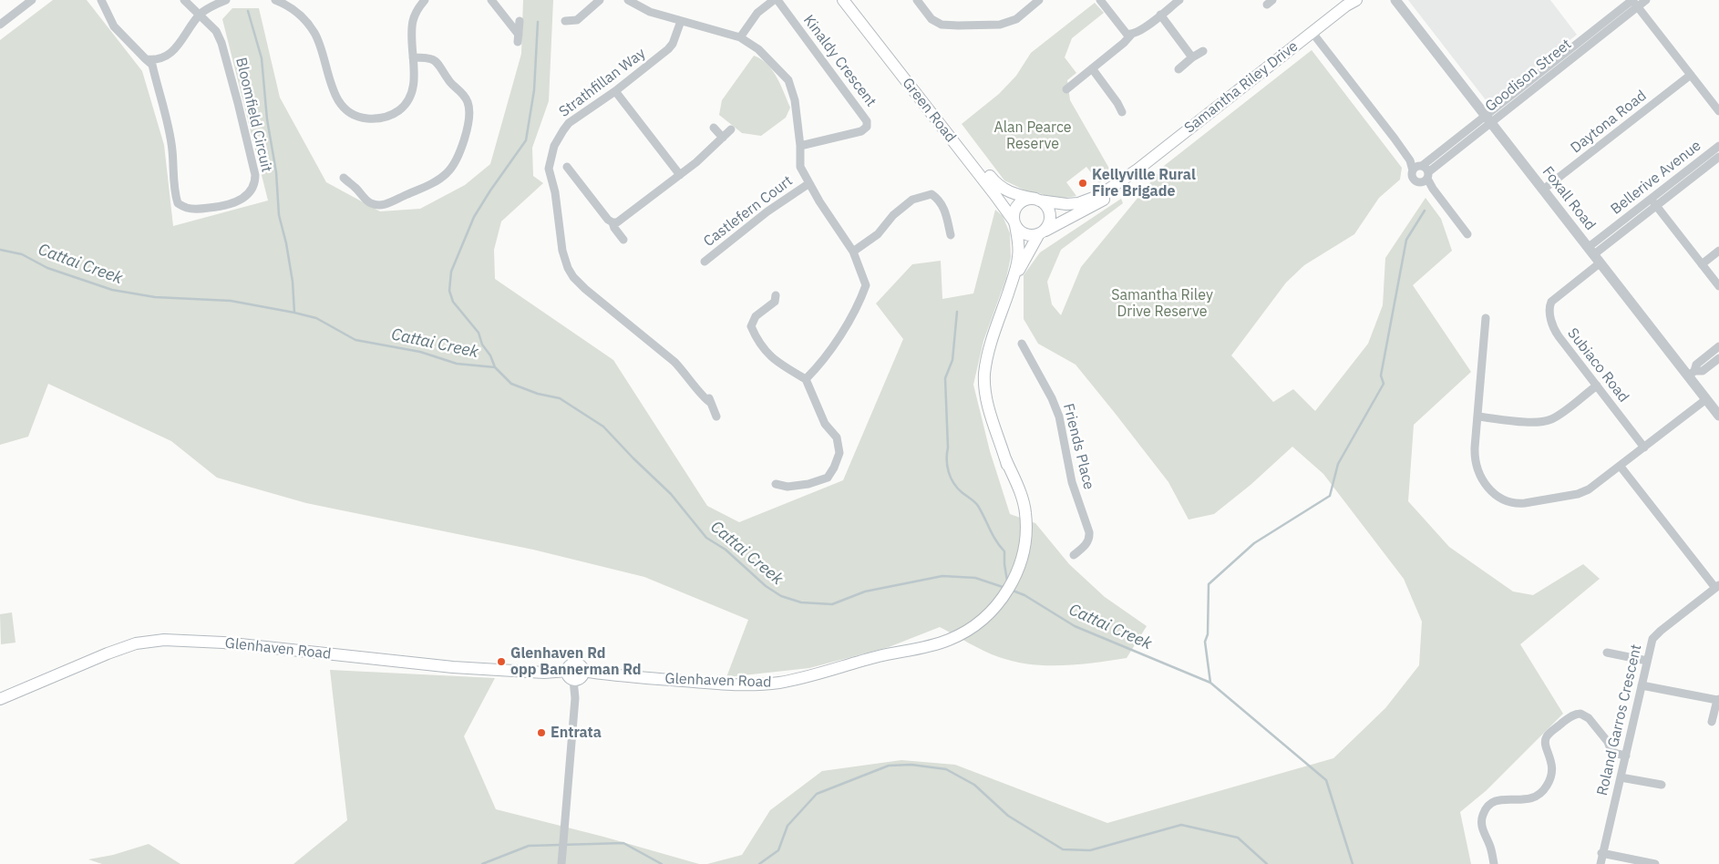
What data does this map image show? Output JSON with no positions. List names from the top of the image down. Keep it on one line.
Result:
{"streets":{"main road":["Samantha Riley Drive","Green Road","Glenhaven Road"],"street":["Kinaldy Crescent","Goodison Street","Strathfillan Way","Bloomfield Circuit","Daytona Road","Bellerive Avenue","Foxall Road","Castlefern Court","Subiaco Road","Friends Place","Roland Garros Crescent"]},"crossings":[["Goodison Street","Foxall Road"],["Samantha Riley Drive","Green Road"],["Samantha Riley Drive","Glenhaven Road"],["Green Road","Glenhaven Road"],["Daytona Road","Foxall Road"],["Bellerive Avenue","Foxall Road"],["Bellerive Avenue","Subiaco Road"],["Foxall Road","Subiaco Road"]],"water":["Cattai Creek"],"parks":["Alan Pearce Reserve","Samantha Riley Drive Reserve"],"places":["Kellyville Rural Fire Brigade","Glenhaven Rd opp Bannerman Rd","Entrata"]}
